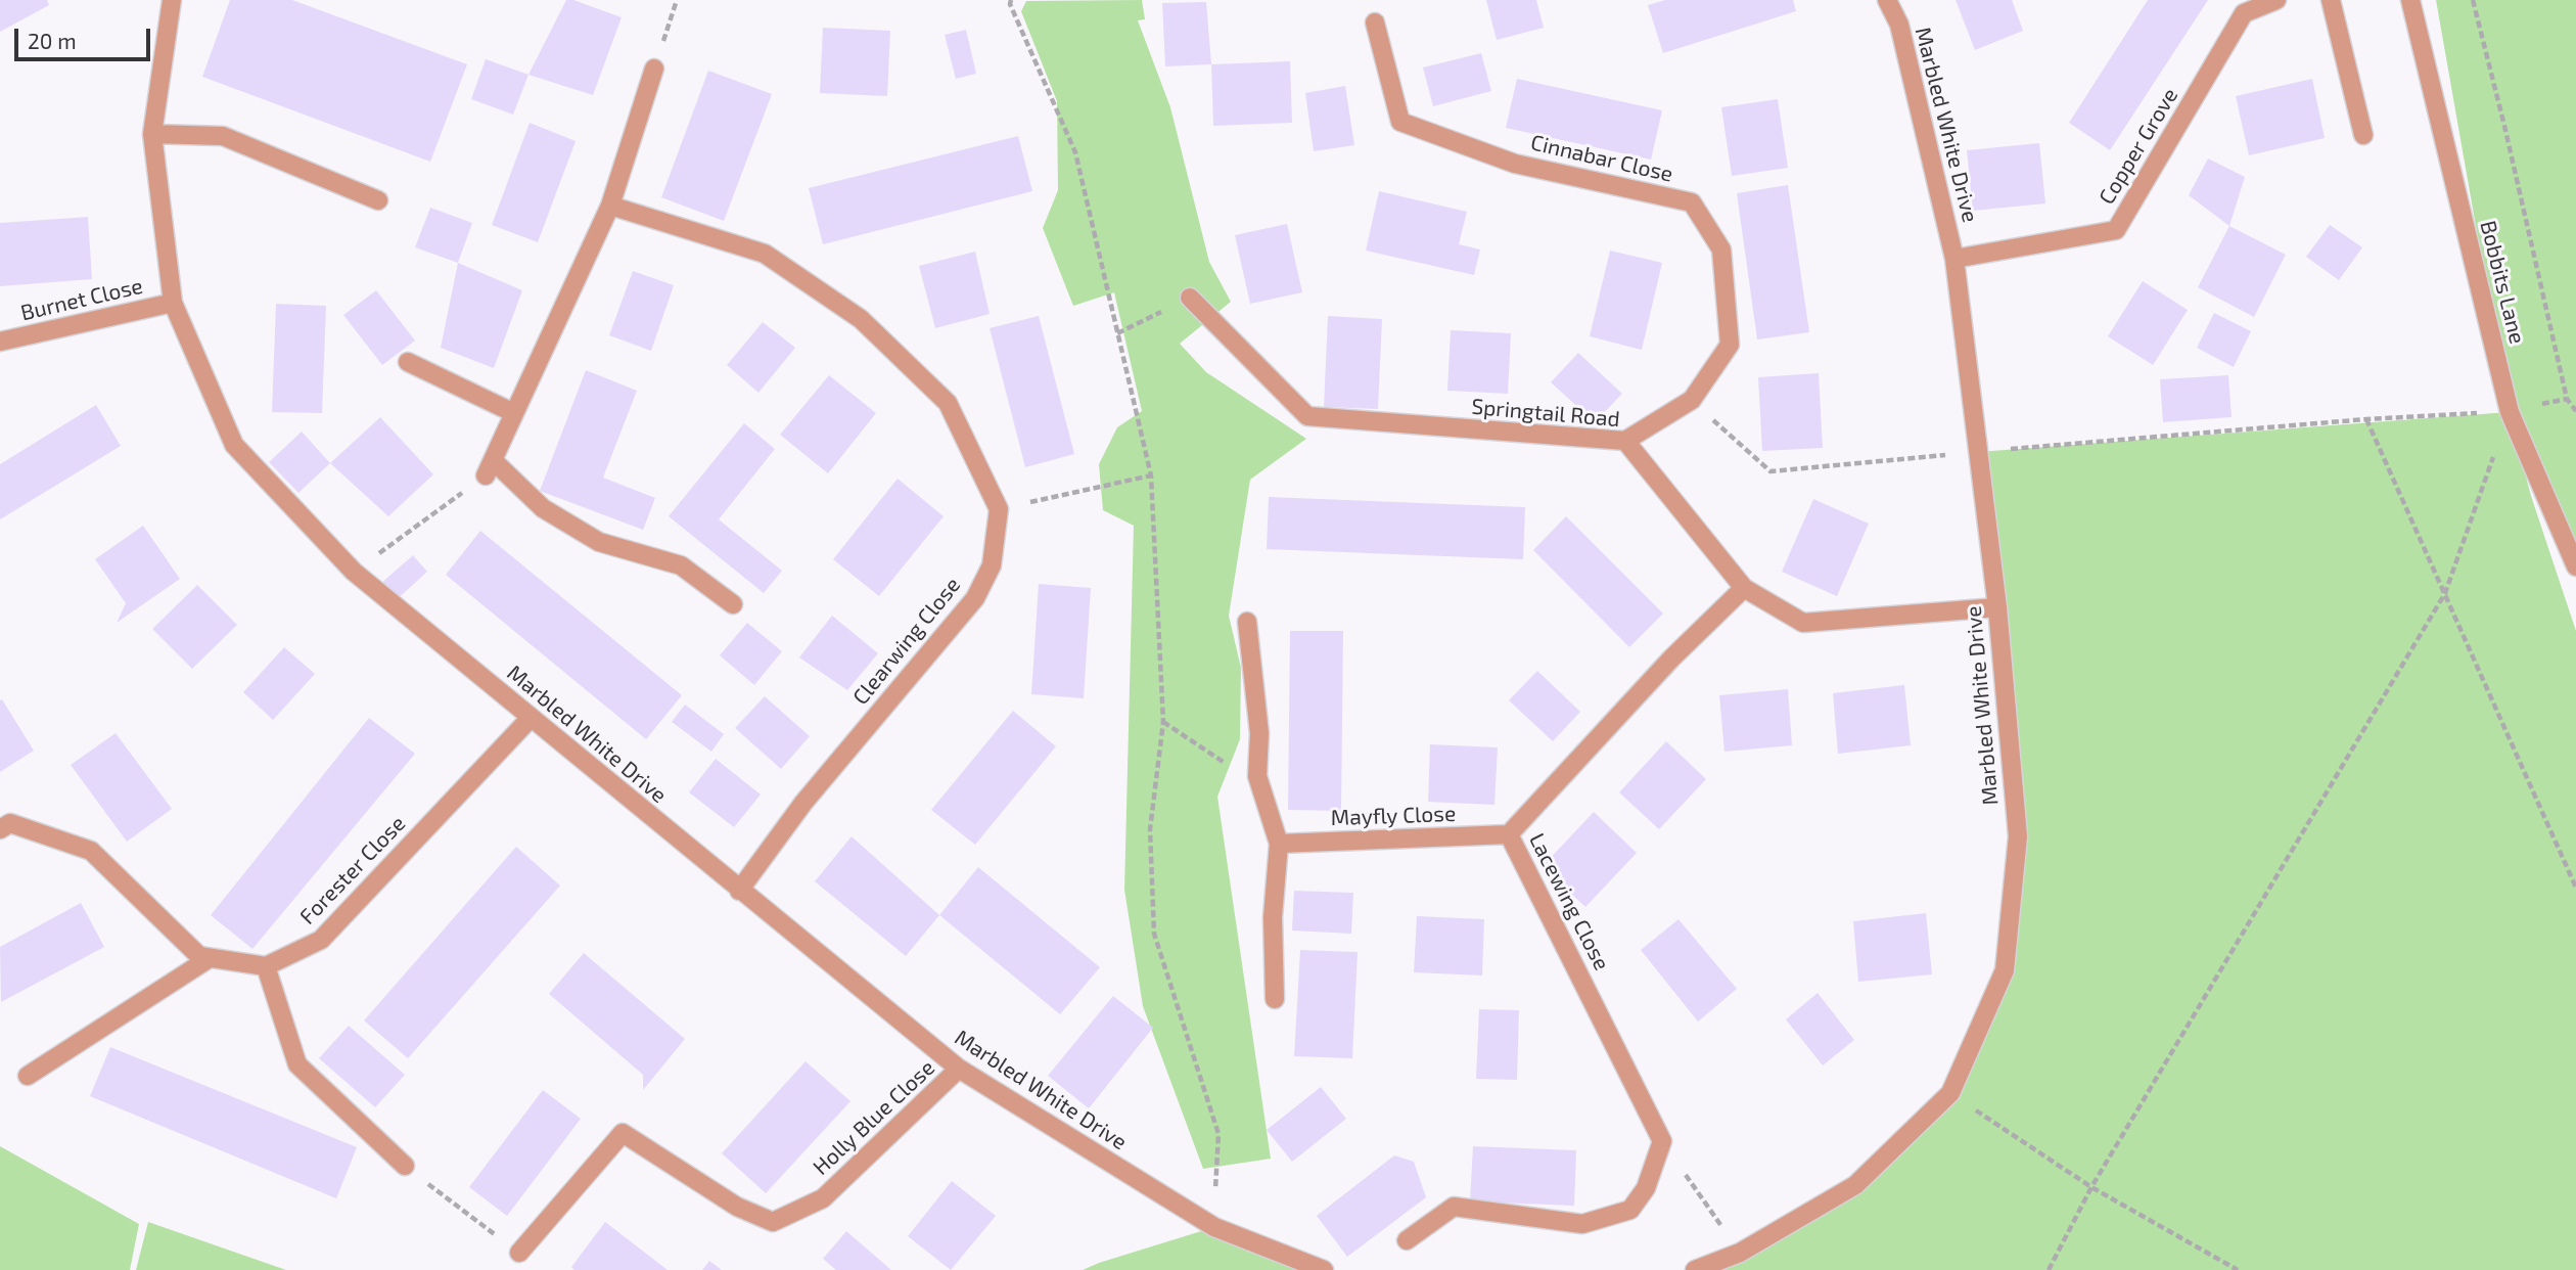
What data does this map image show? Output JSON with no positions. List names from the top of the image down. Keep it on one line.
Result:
{"streets":{"street":["Marbled White Drive","Copper Grove","Cinnabar Close","Bobbits Lane","Burnet Close","Springtail Road","Clearwing Close","Mayfly Close","Forester Close","Lacewing Close","Holly Blue Close"]},"crossings":[["Marbled White Drive","Copper Grove"],["Marbled White Drive","Burnet Close"],["Marbled White Drive","Springtail Road"],["Marbled White Drive","Clearwing Close"],["Marbled White Drive","Forester Close"],["Marbled White Drive","Holly Blue Close"],["Cinnabar Close","Springtail Road"],["Springtail Road","Lacewing Close"],["Mayfly Close","Lacewing Close"]],"scale_bar":"20 m"}
